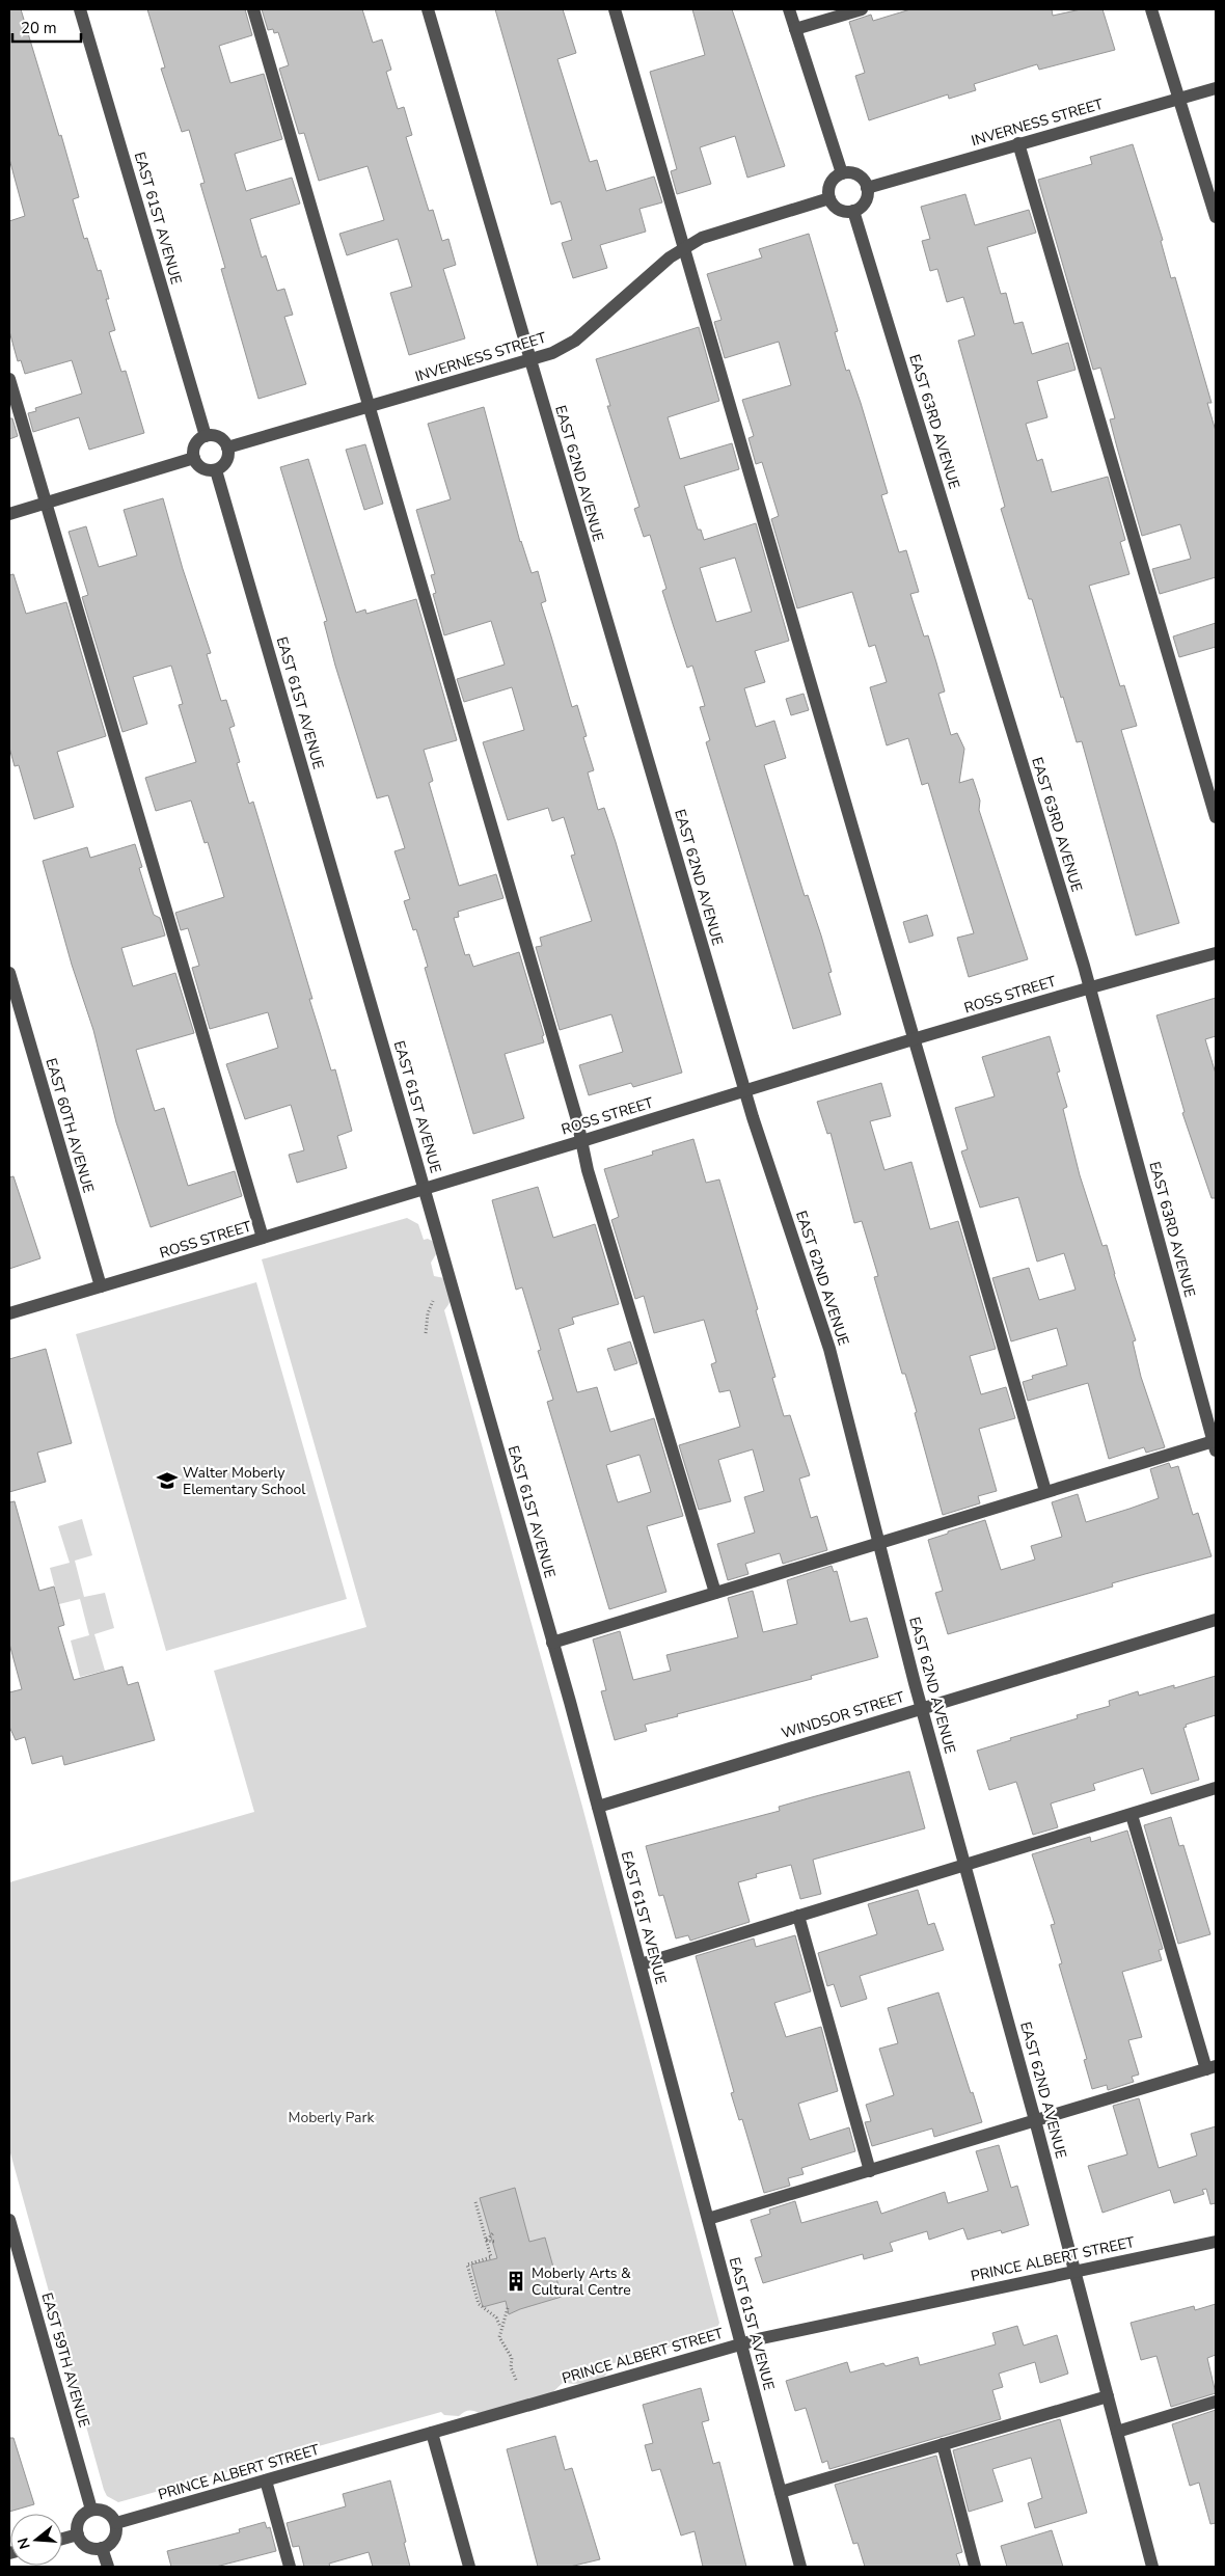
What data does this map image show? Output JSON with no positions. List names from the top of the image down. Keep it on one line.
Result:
{"streets":{"street":["INVERNESS STREET","EAST 61ST AVENUE","EAST 63RD AVENUE","EAST 62ND AVENUE","ROSS STREET","EAST 60TH AVENUE","WINDSOR STREET","PRINCE ALBERT STREET","EAST 59TH AVENUE"]},"crossings":[["INVERNESS STREET","EAST 61ST AVENUE"],["INVERNESS STREET","EAST 63RD AVENUE"],["INVERNESS STREET","EAST 62ND AVENUE"],["EAST 61ST AVENUE","ROSS STREET"],["EAST 61ST AVENUE","WINDSOR STREET"],["EAST 61ST AVENUE","PRINCE ALBERT STREET"],["EAST 63RD AVENUE","ROSS STREET"],["EAST 62ND AVENUE","ROSS STREET"],["EAST 62ND AVENUE","WINDSOR STREET"],["EAST 62ND AVENUE","PRINCE ALBERT STREET"],["ROSS STREET","EAST 60TH AVENUE"],["PRINCE ALBERT STREET","EAST 59TH AVENUE"]],"parks":["Moberly Park"],"places":{"school or university":["Walter Moberly Elementary School"],"building":["Moberly Arts & Cultural Centre"]},"scale_bar":"20 m","north":"left"}
